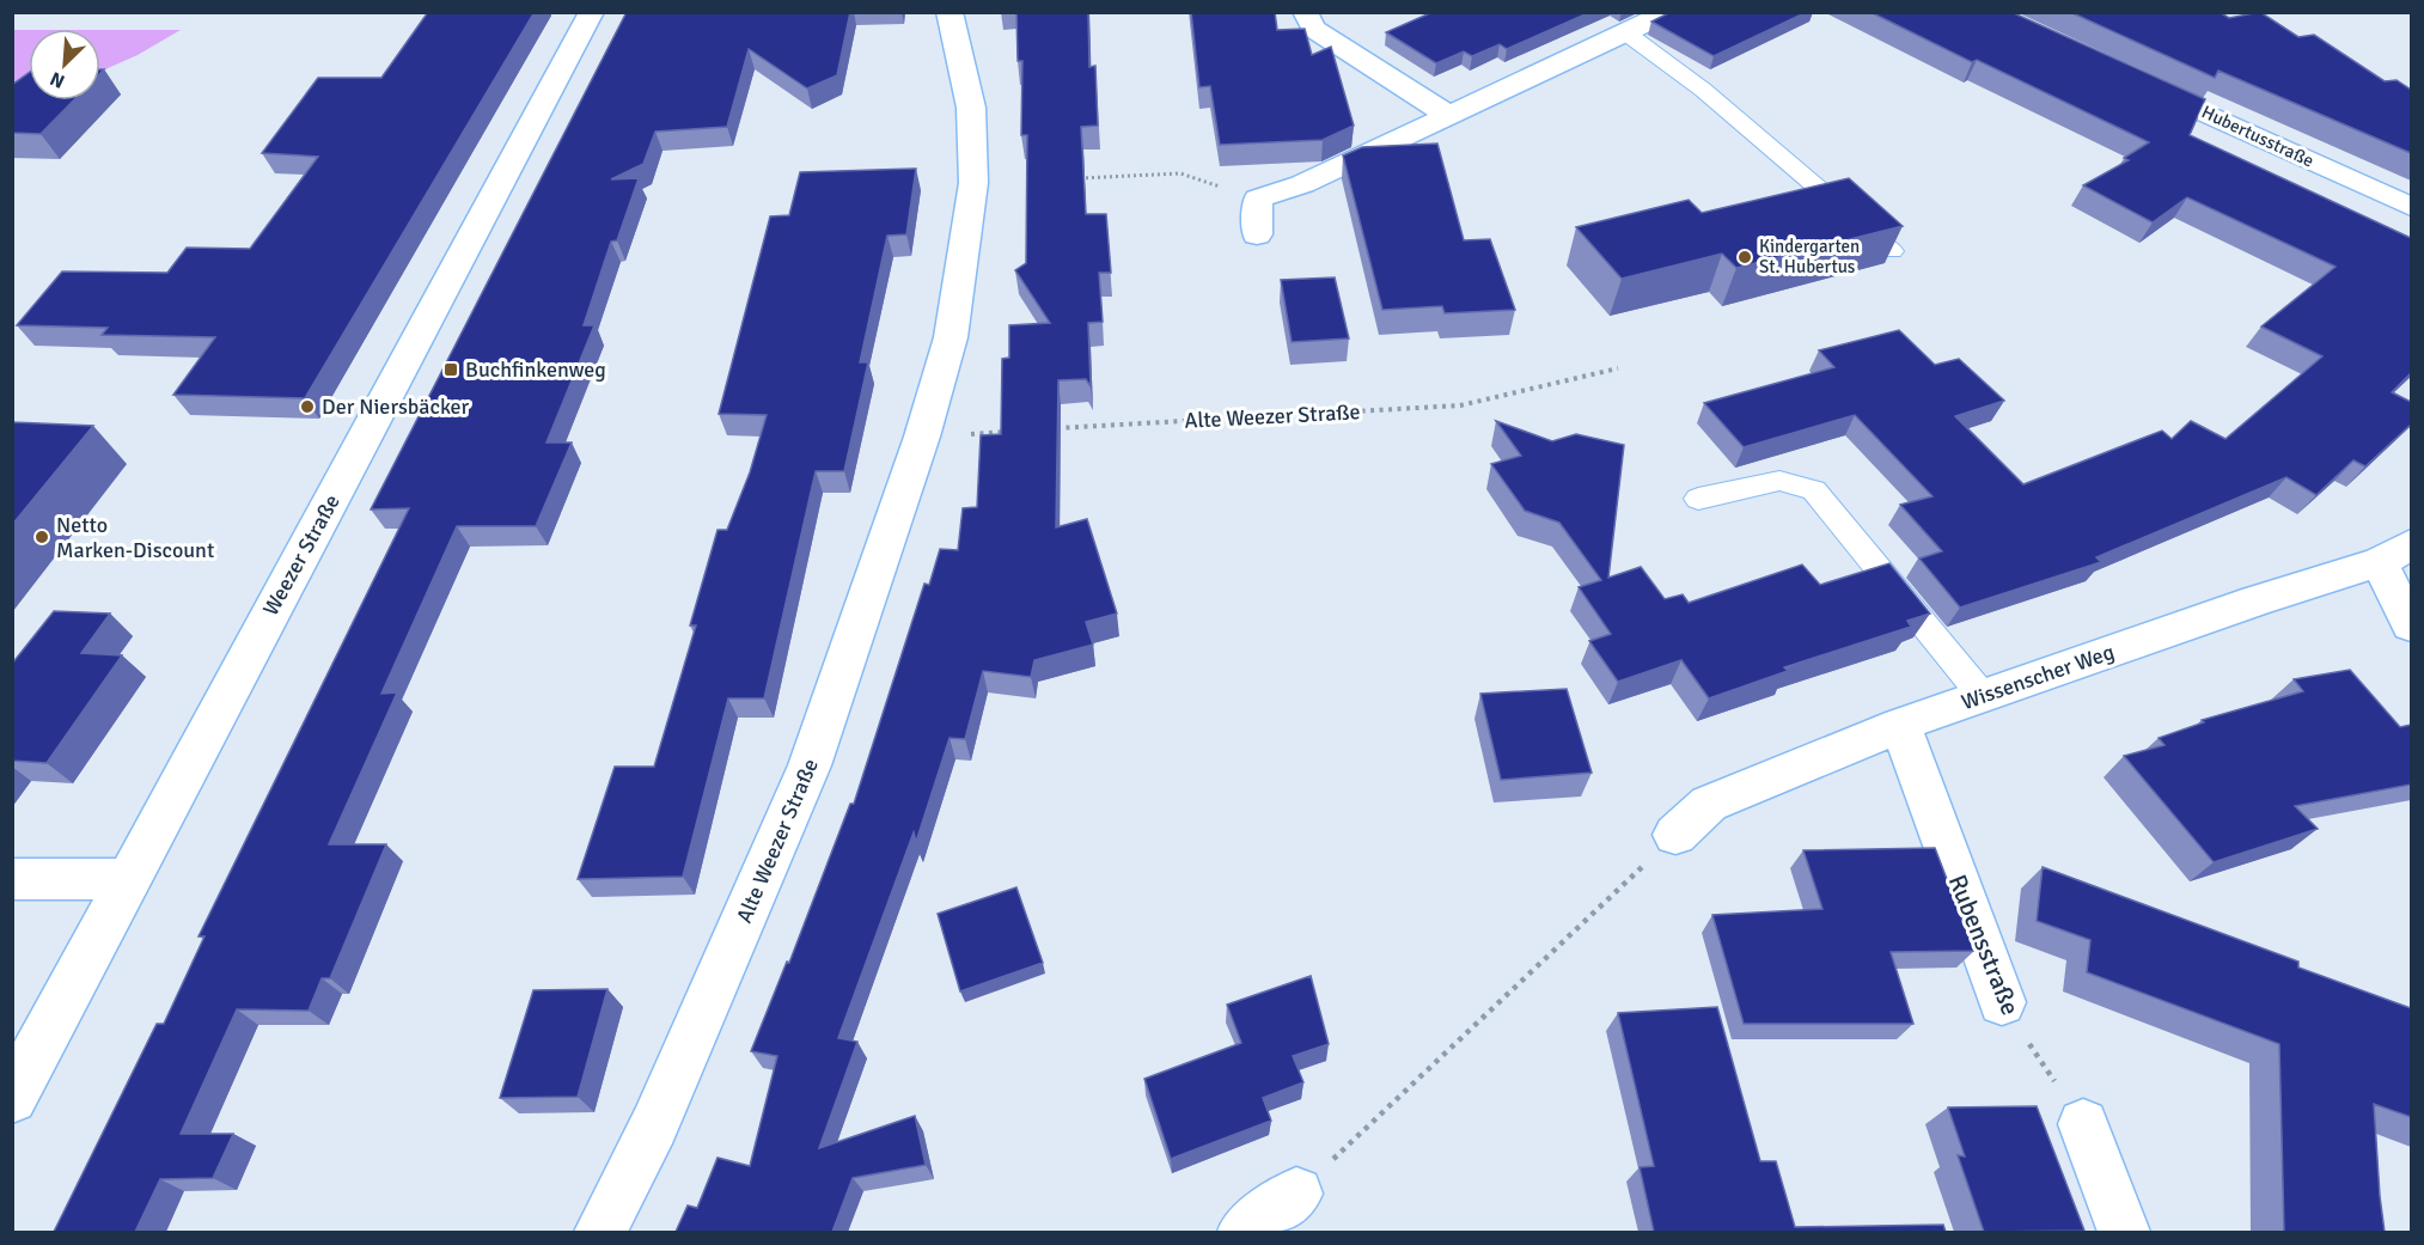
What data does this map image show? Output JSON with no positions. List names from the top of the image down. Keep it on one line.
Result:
{"streets":{"street":["Hubertusstraße","Alte Weezer Straße","Weezer Straße","Wissenscher Weg","Rubensstraße"]},"crossings":[["Wissenscher Weg","Rubensstraße"]],"places":{"other":["Kindergarten St. Hubertus","Der Niersbäcker","Netto Marken-Discount"],"transit":["Buchfinkenweg"]},"north":"bottom left"}
